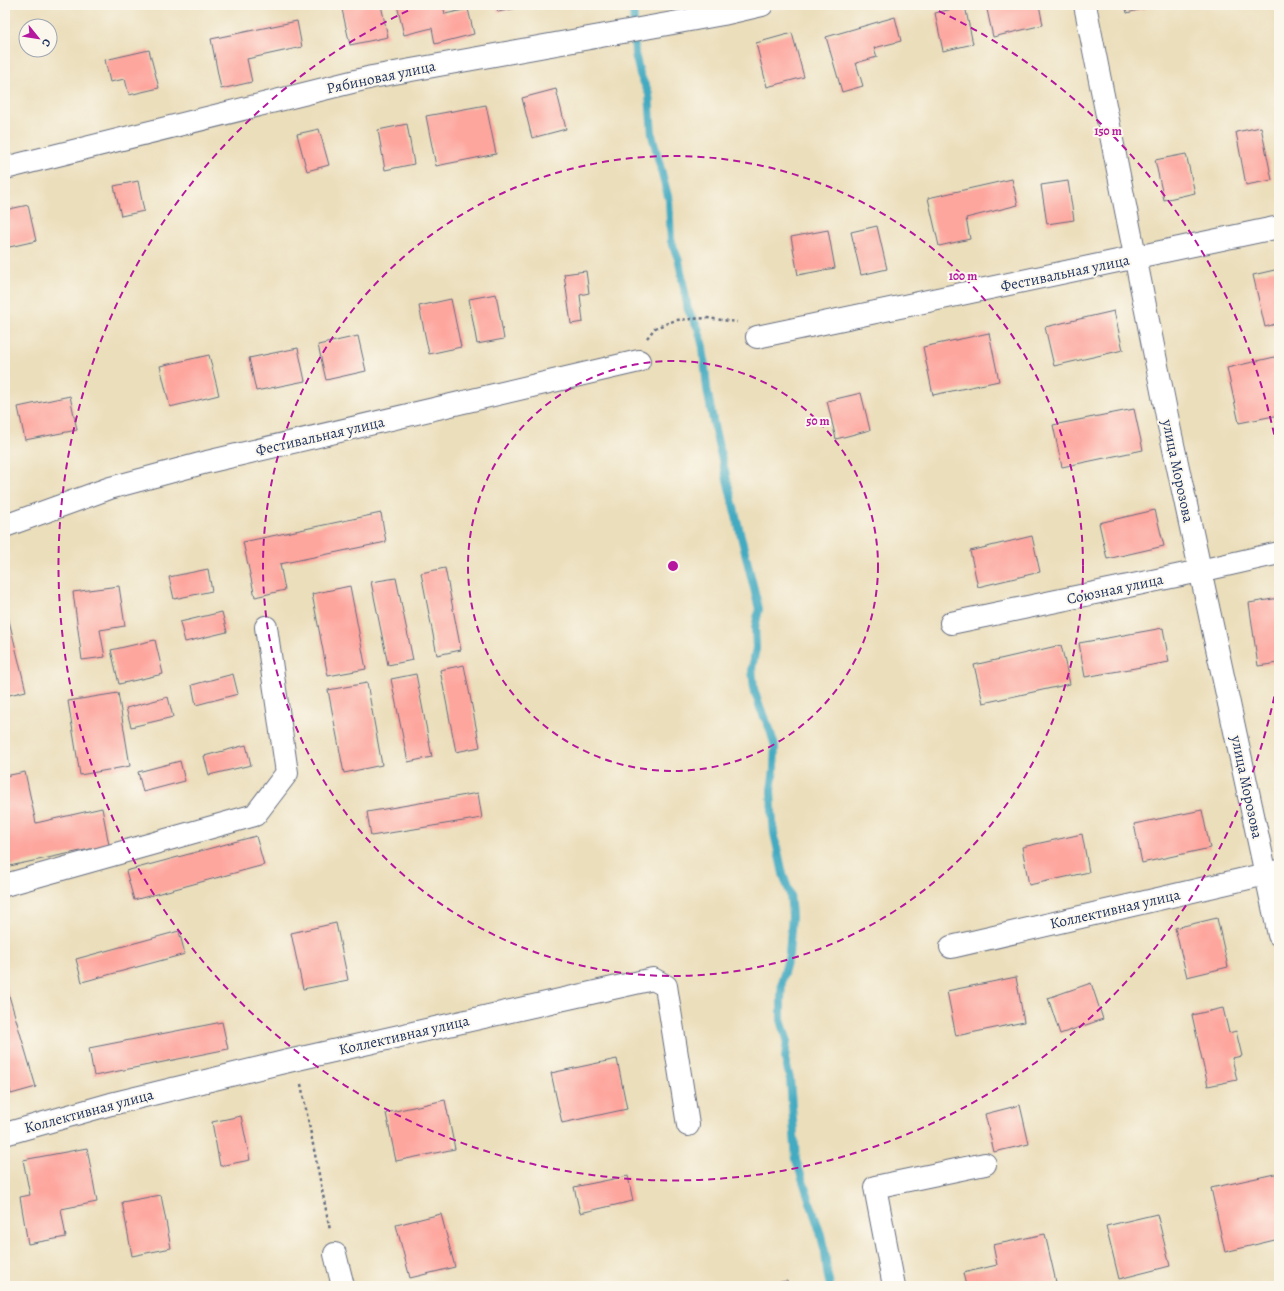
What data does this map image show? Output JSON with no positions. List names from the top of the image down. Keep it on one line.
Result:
{"streets":{"street":["Рябиновая улица","Фестивальная улица","улица Морозова","Союзная улица","Коллективная улица"]},"crossings":[["Фестивальная улица","улица Морозова"],["улица Морозова","Союзная улица"],["улица Морозова","Коллективная улица"]],"north":"bottom right","rings":["150 m","100 m","50 m"]}
